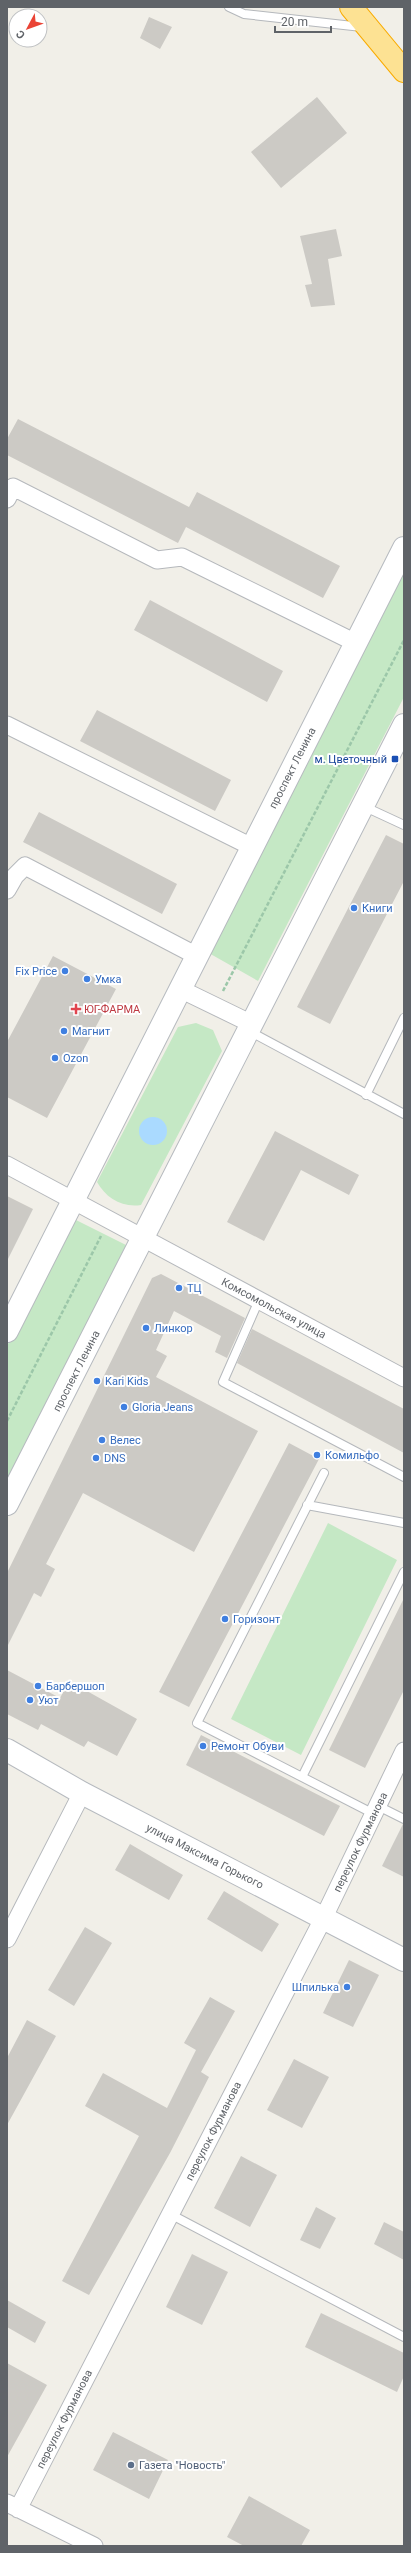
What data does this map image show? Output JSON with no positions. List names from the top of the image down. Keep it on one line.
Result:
{"streets":{"street":["проспект Ленина","Комсомольская улица","переулок Фурманова","улица Максима Горького"]},"crossings":[["проспект Ленина","Комсомольская улица"],["переулок Фурманова","улица Максима Горького"]],"places":{"transit":["м. Цветочный"],"other":["Книги","Fix Price","Умка","Магнит","Ozon","ТЦ","Линкор","Kari Kids","Gloria Jeans","Велес","Комильфо","DNS","Горизонт","Барбершоп","Уют","Ремонт Обуви","Шпилька","Газета \"Новость\""],"health":["ЮГ-ФАРМА"]},"scale_bar":"20 m","north":"bottom left"}
